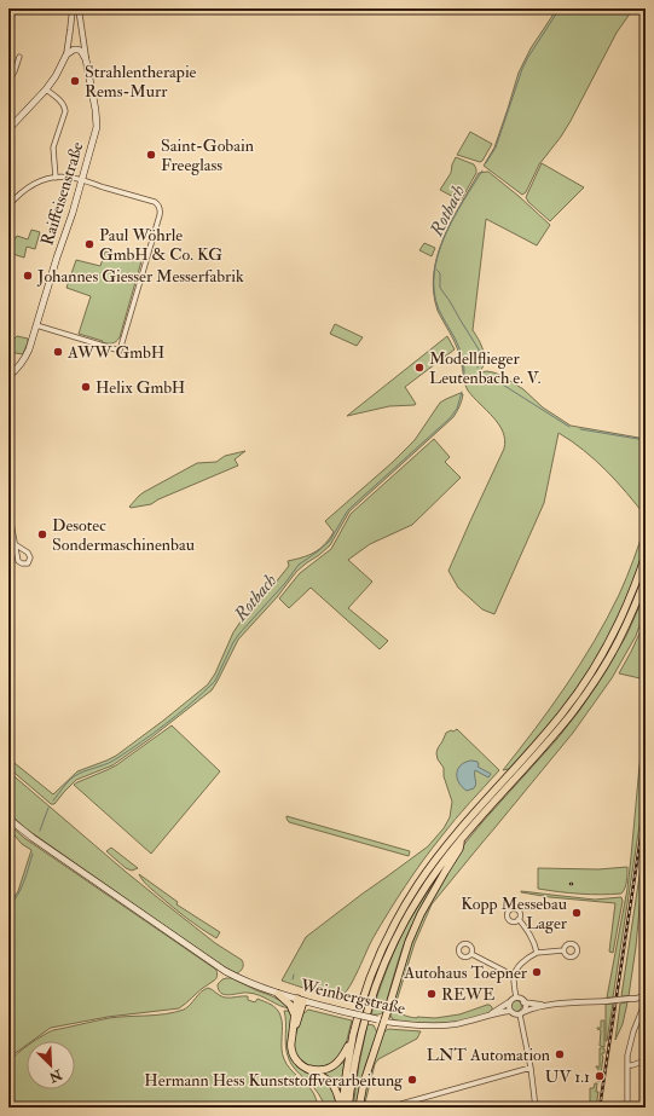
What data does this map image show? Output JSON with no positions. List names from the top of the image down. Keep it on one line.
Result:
{"streets":{"main road":["Raiffeisenstraße","Weinbergstraße"]},"water":["Rotbach"],"places":["Strahlentherapie Rems-Murr","Saint-Gobain Freeglass","Paul Wöhrle GmbH & Co. KG","Johannes Giesser Messerfabrik","AWW GmbH","Modellflieger Leutenbach e. V.","Helix GmbH","Desotec Sondermaschinenbau","Kopp Messebau Lager","Autohaus Toepner","REWE","LNT Automation","UV 1.1","Hermann Hess Kunststoffverarbeitung"],"north":"bottom right"}
